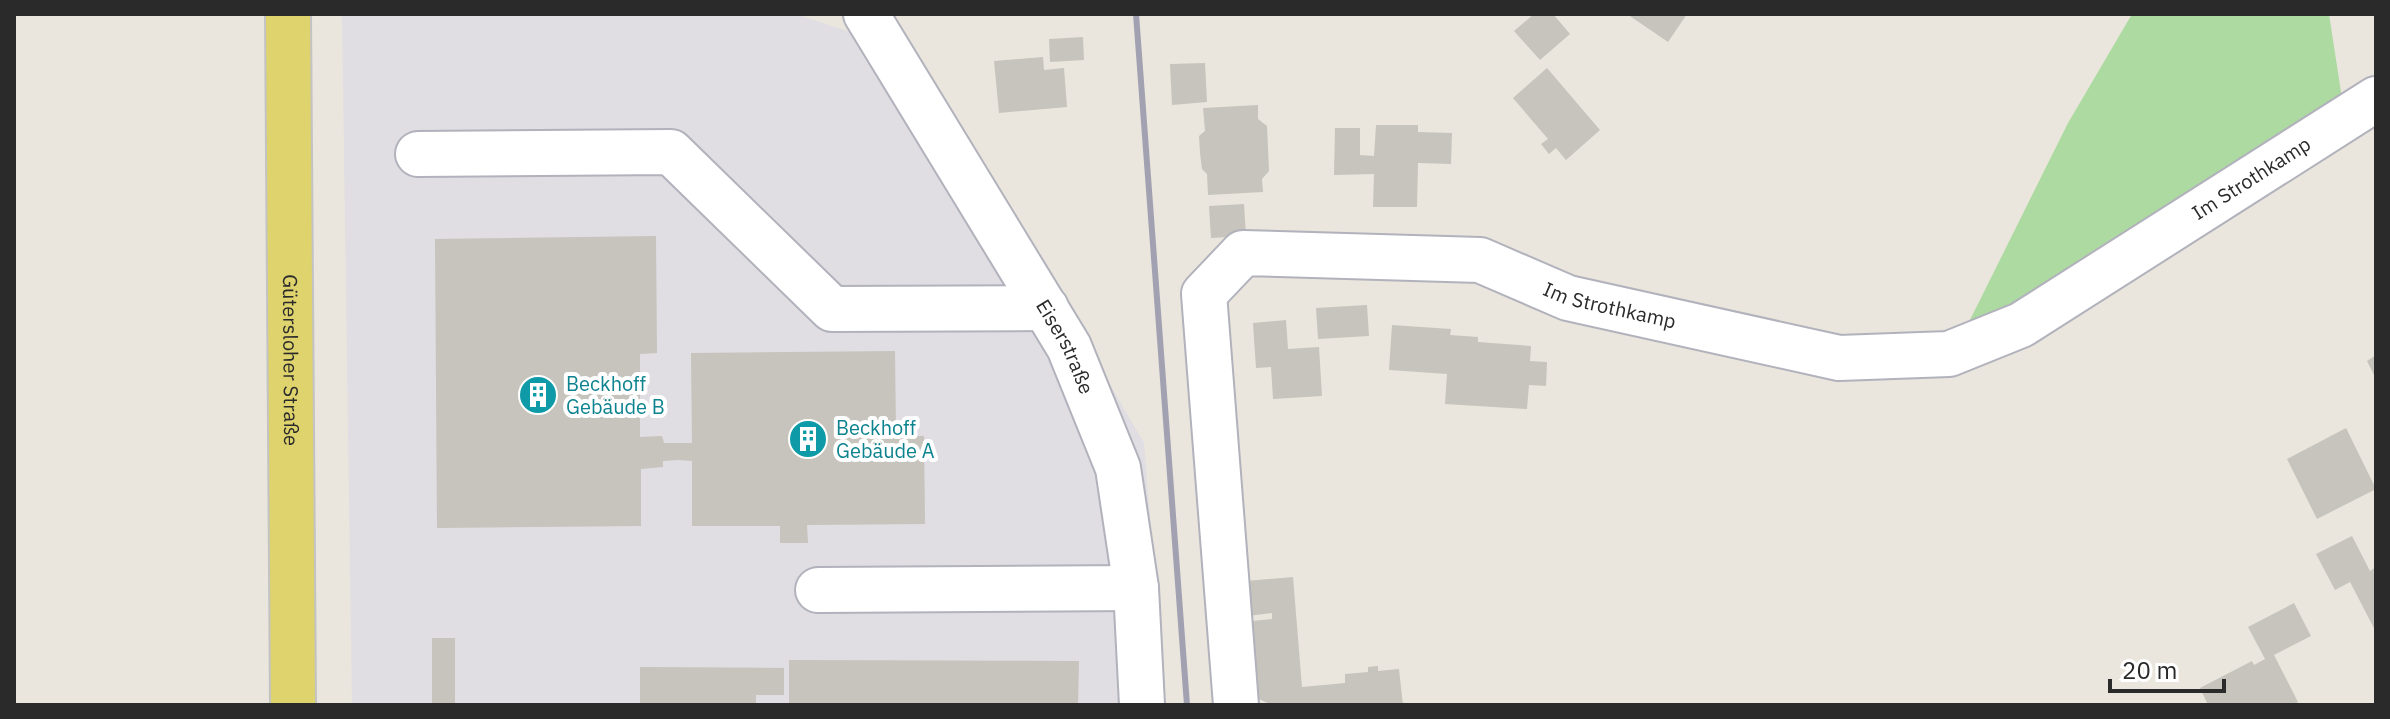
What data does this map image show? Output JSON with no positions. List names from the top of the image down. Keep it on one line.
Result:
{"streets":{"main road":["Gütersloher Straße"],"street":["Im Strothkamp","Eiserstraße"]},"places":{"building":["Beckhoff Gebäude B","Beckhoff Gebäude A"]},"scale_bar":"20 m"}
